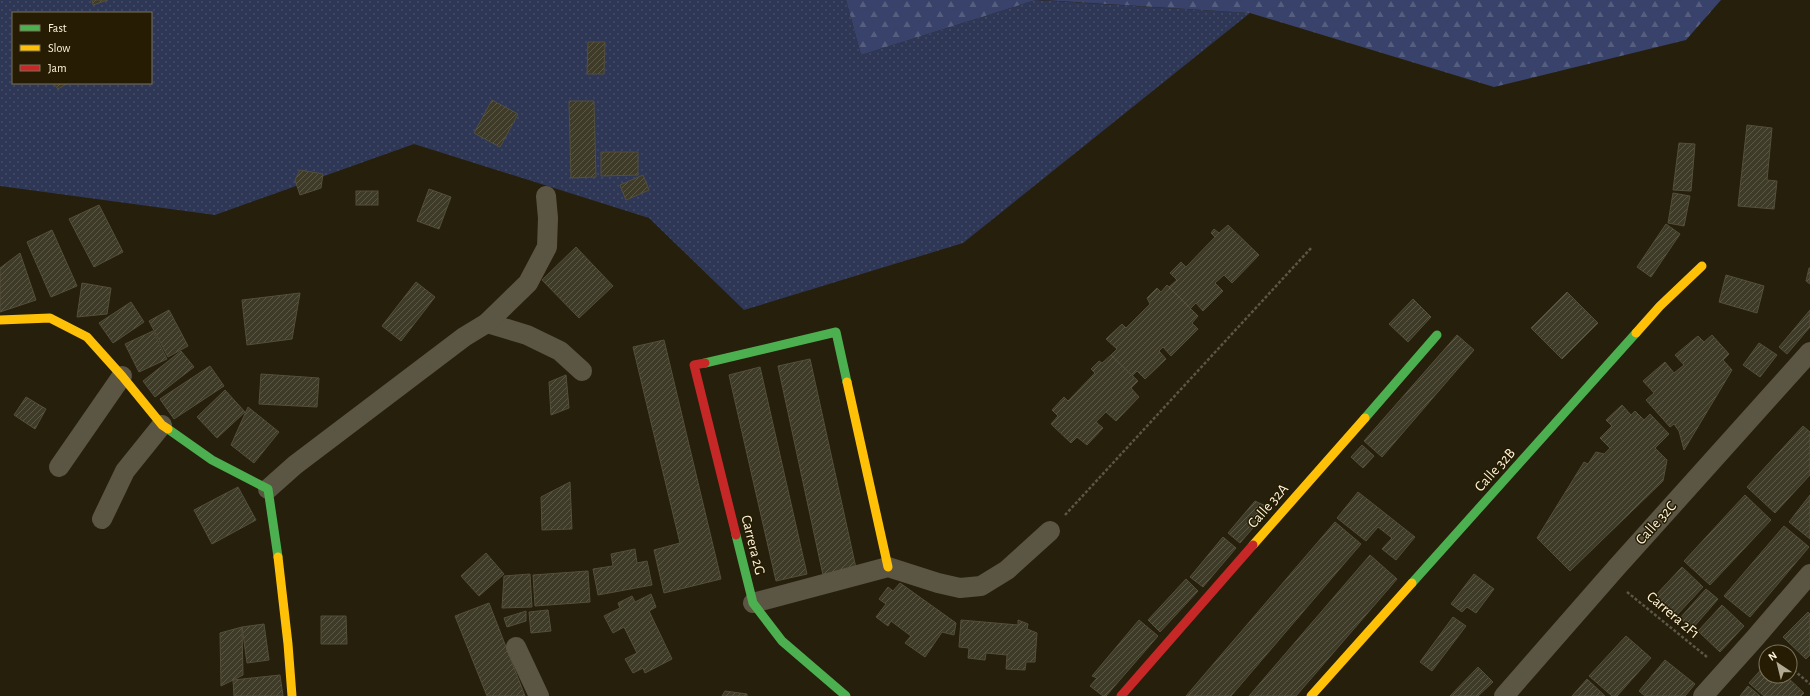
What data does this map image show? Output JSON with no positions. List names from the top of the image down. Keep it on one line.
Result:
{"streets":{"street":["Calle 32B","Calle 32A","Calle 32C","Carrera 2G"],"path":["Carrera 2F1"]},"crossings":[["Calle 32C","Carrera 2F1"]],"legend":["Fast","Slow","Jam"],"north":"top left"}
